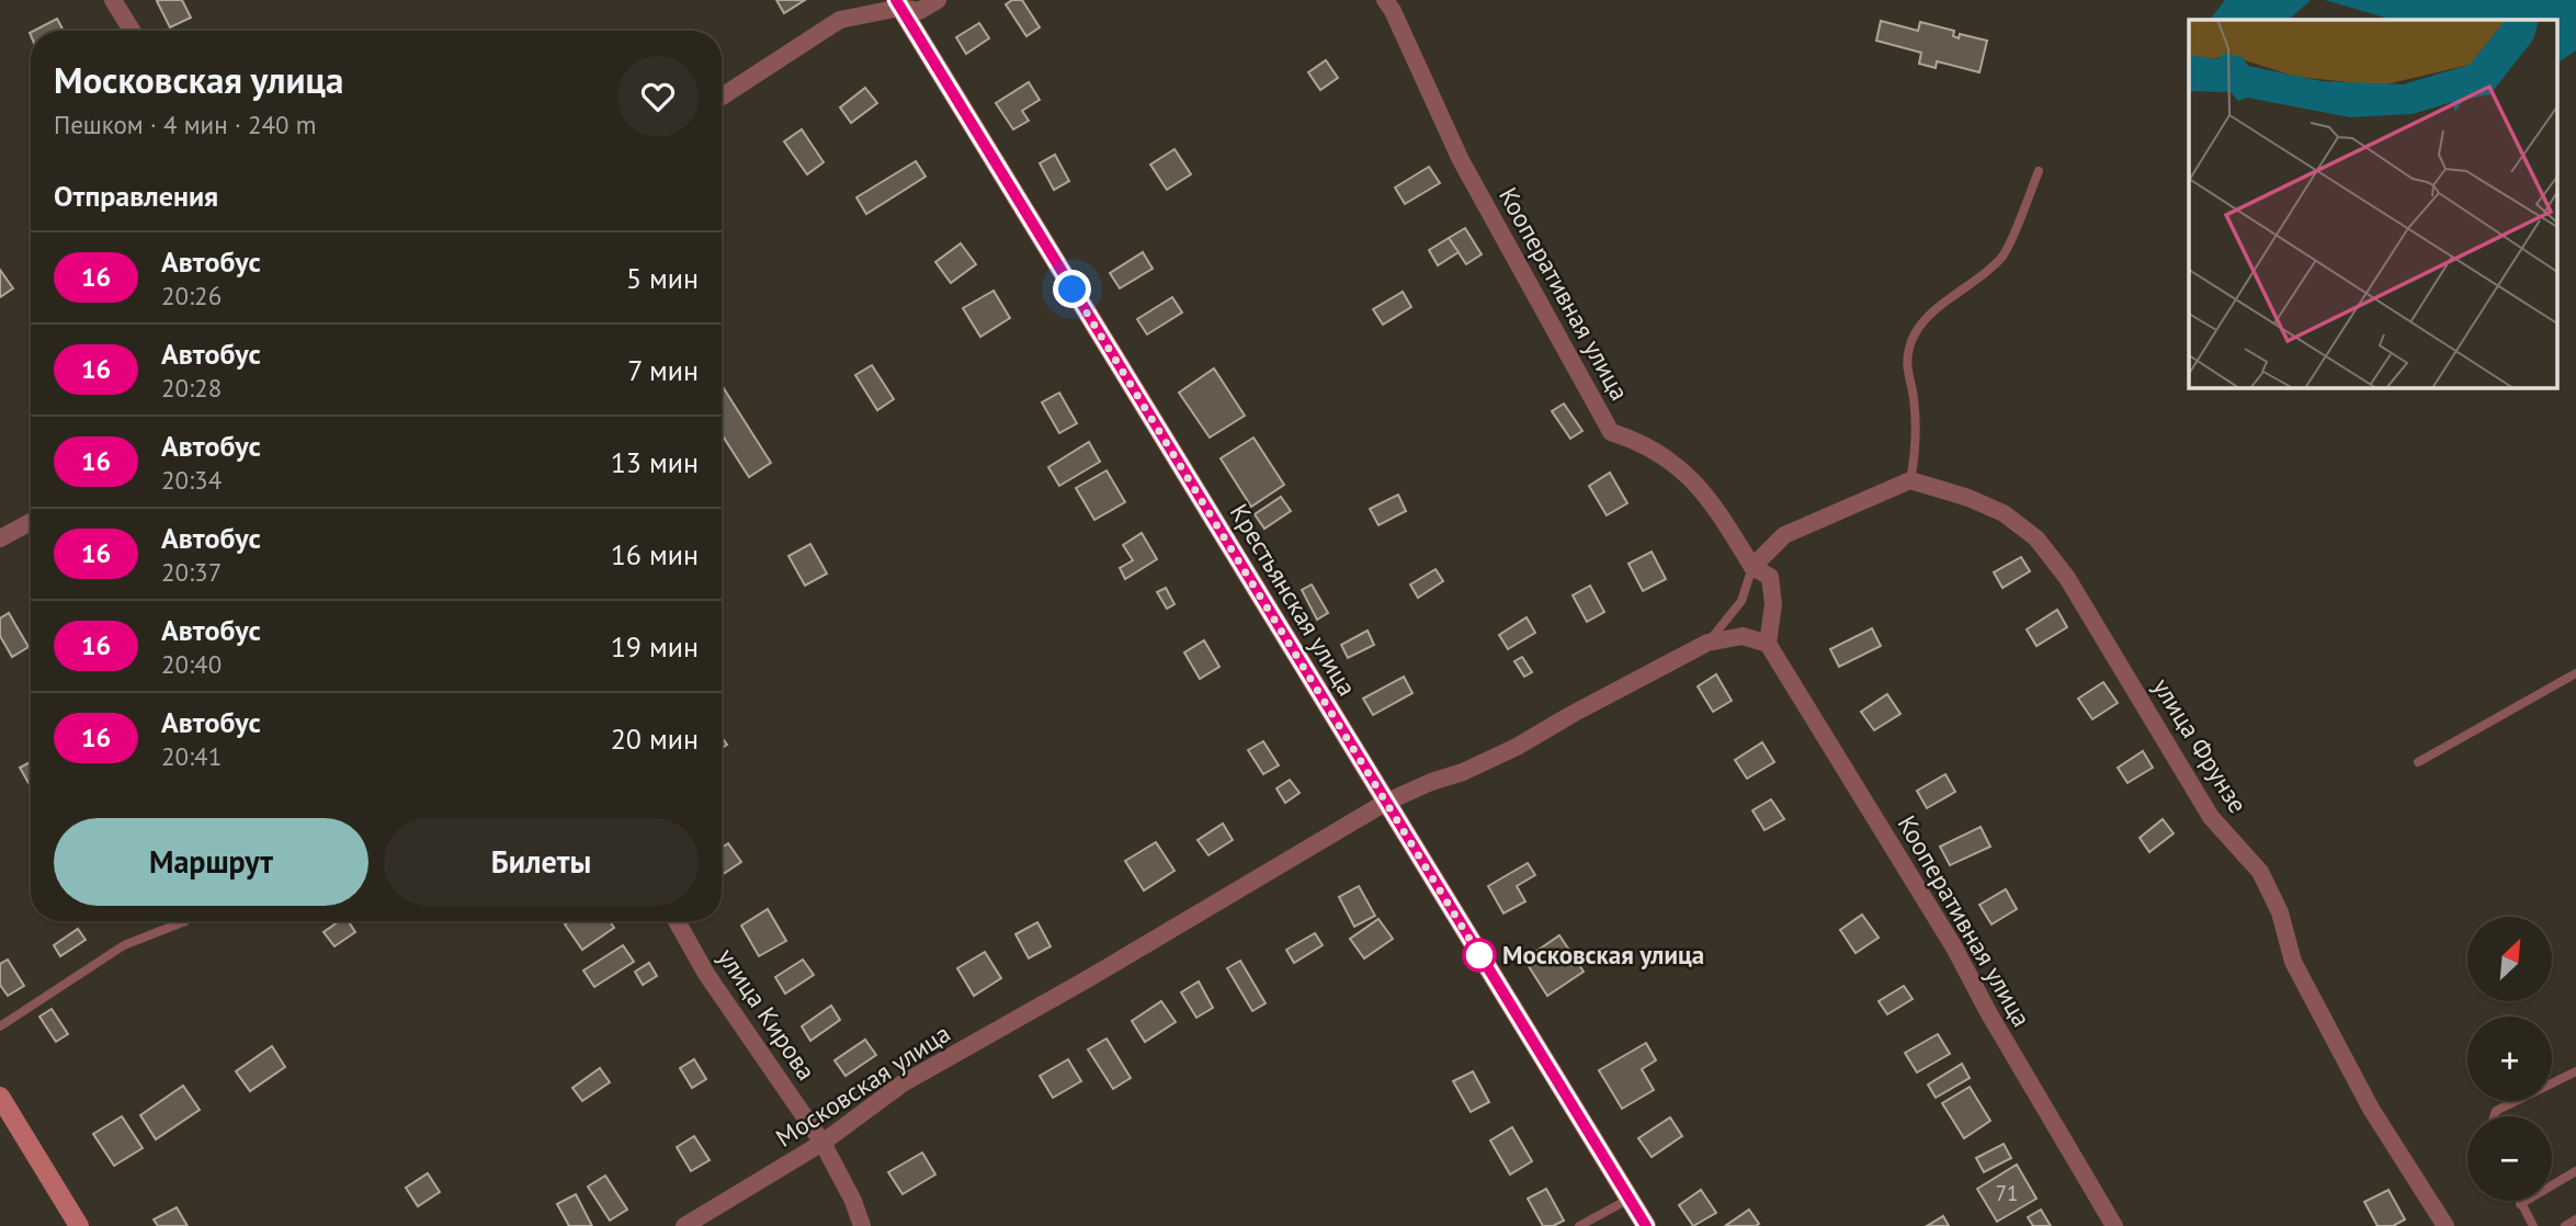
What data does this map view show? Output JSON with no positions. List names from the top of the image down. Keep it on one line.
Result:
{"streets":{"street":["Кооперативная улица","Крестьянская улица","улица Фрунзе","улица Кирова","Московская улица"]},"crossings":[["Кооперативная улица","Московская улица"],["Крестьянская улица","Московская улица"],["улица Кирова","Московская улица"]],"places":["Московская улица"],"lines":["bus line 16"],"house_numbers":["71"],"north":"top right","page":{"heading":[["Московская улица","Пешком · 4 мин · 240 m"],"Отправления"],"list":[{"mark":"16","name":"Автобус","note":"20:26","value":"5 мин"},{"mark":"16","name":"Автобус","note":"20:28","value":"7 мин"},{"mark":"16","name":"Автобус","note":"20:34","value":"13 мин"},{"mark":"16","name":"Автобус","note":"20:37","value":"16 мин"},{"mark":"16","name":"Автобус","note":"20:40","value":"19 мин"},{"mark":"16","name":"Автобус","note":"20:41","value":"20 мин"}],"buttons":["Маршрут","Билеты"],"map_buttons":["+","−"]}}
